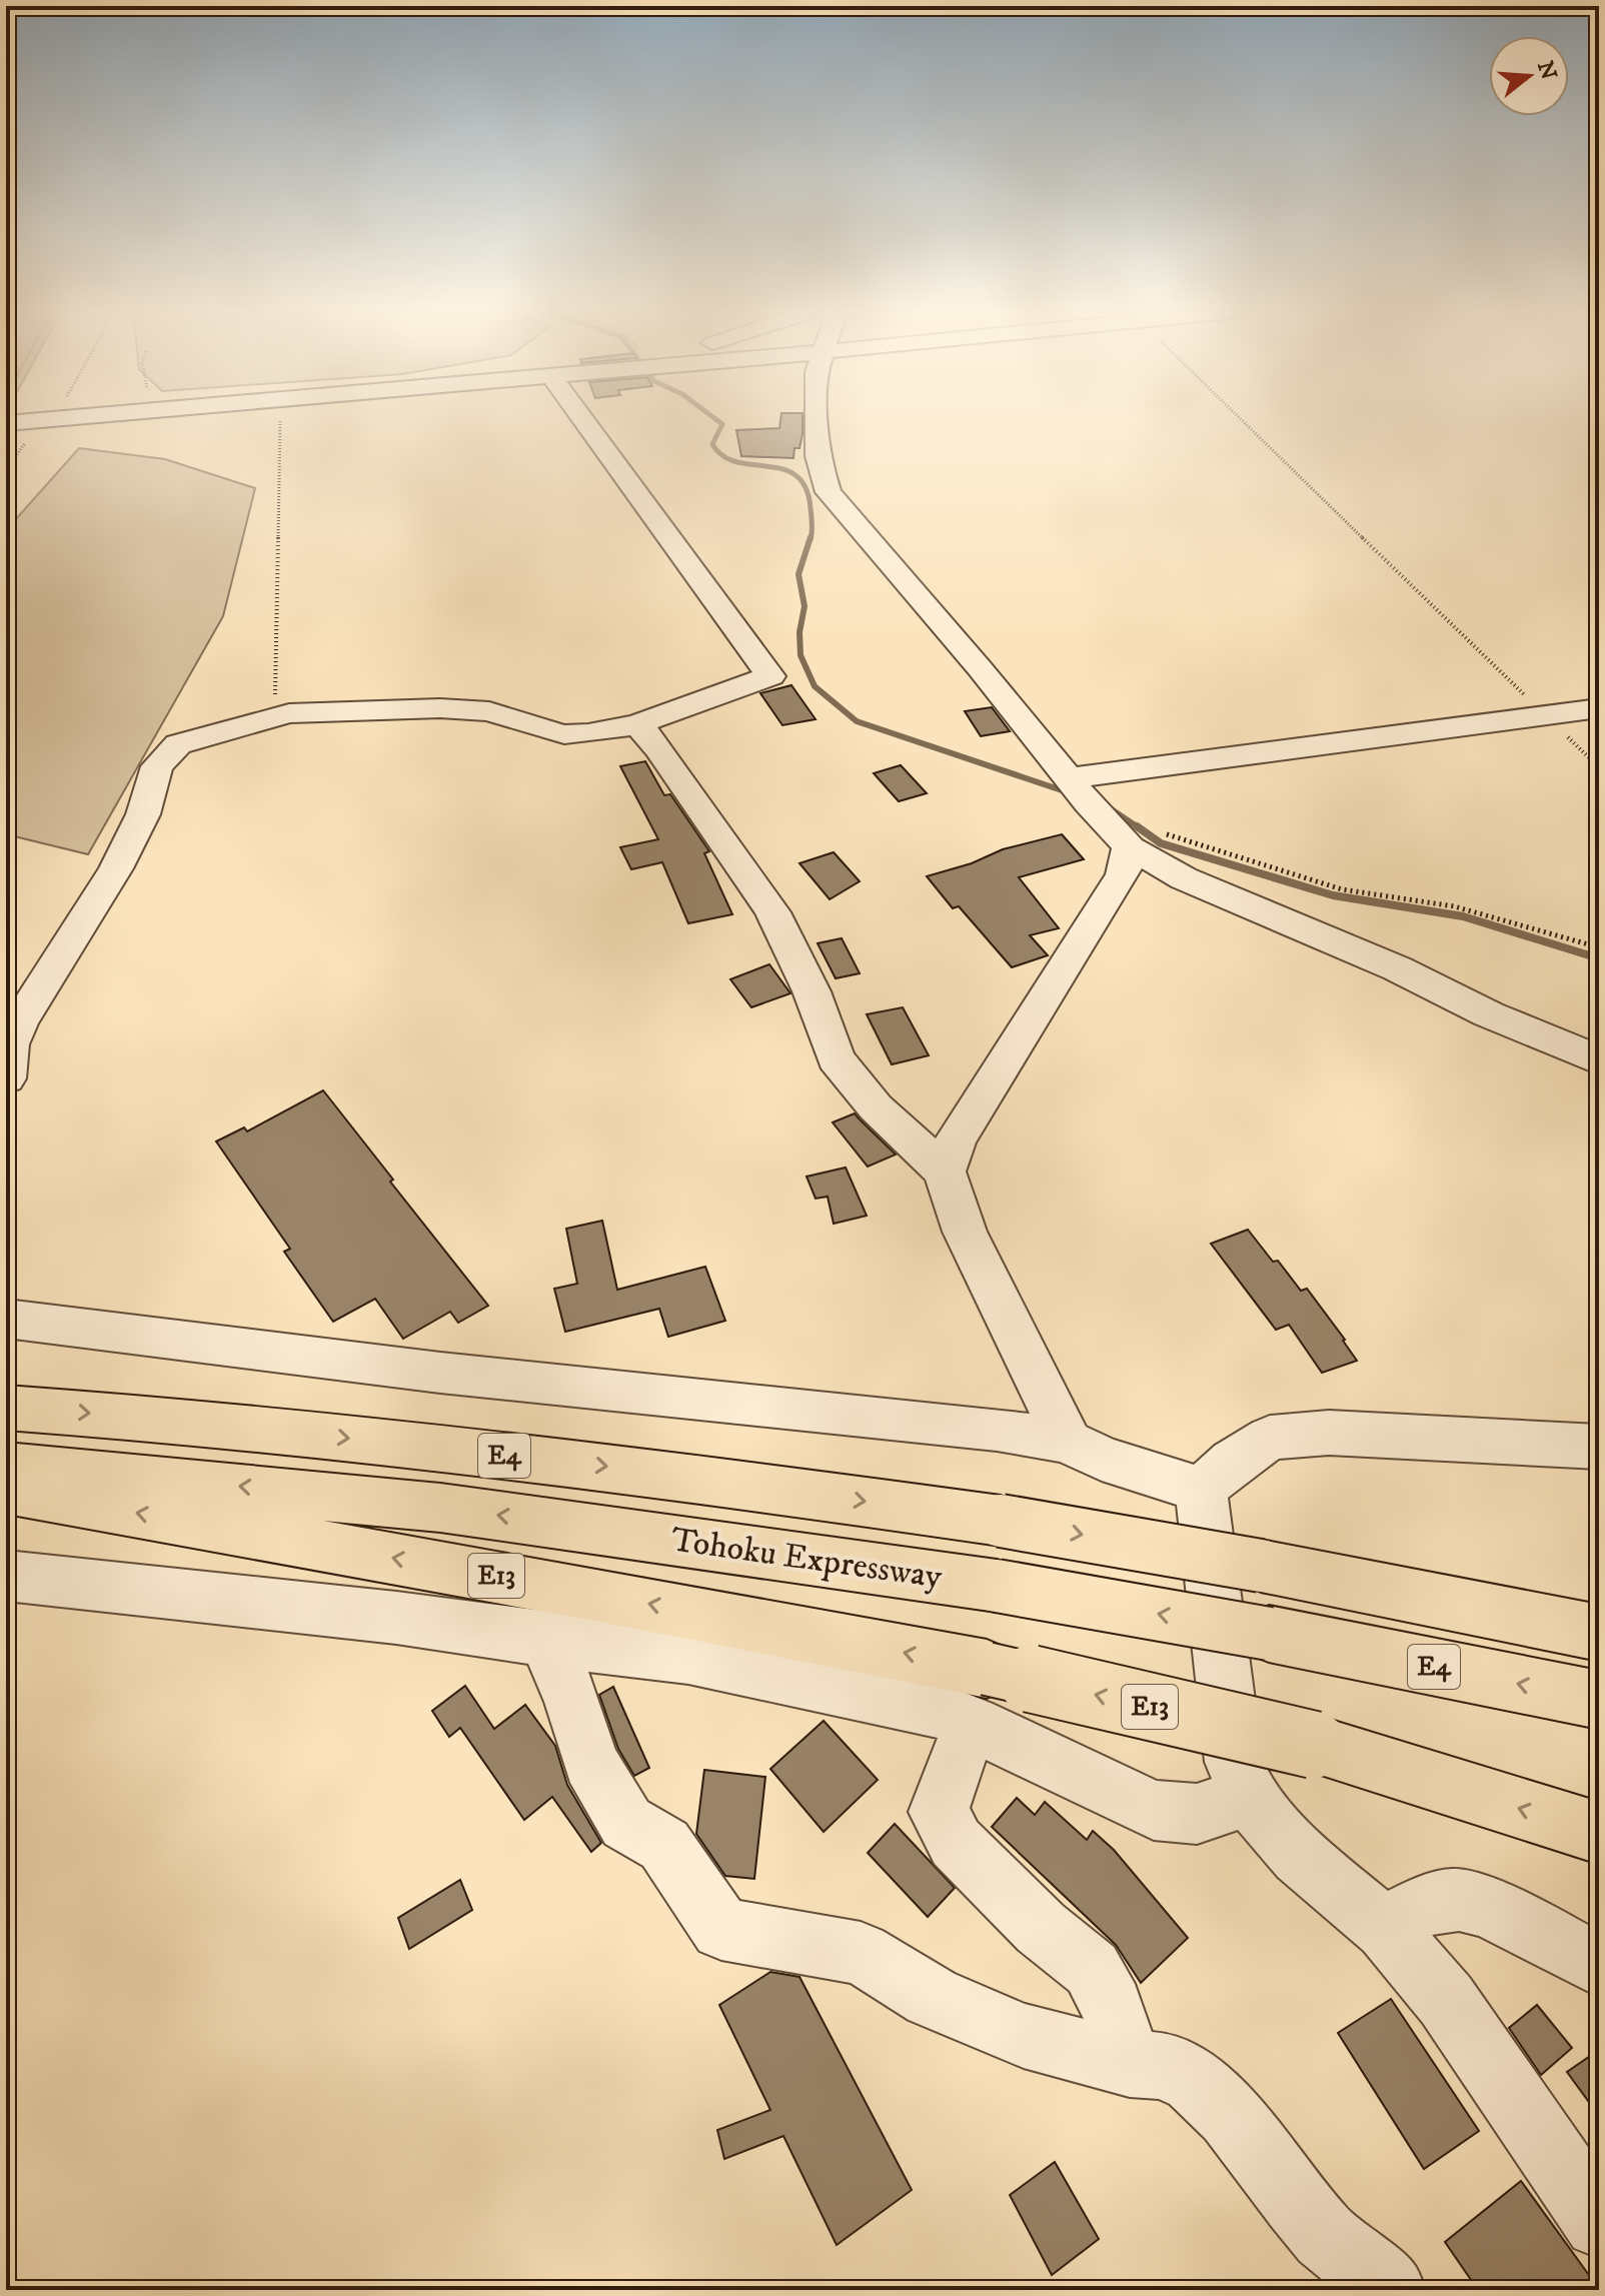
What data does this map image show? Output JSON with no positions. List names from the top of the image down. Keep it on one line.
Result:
{"streets":{"highway":["E4","Tohoku Expressway","E13"]},"north":"right"}
